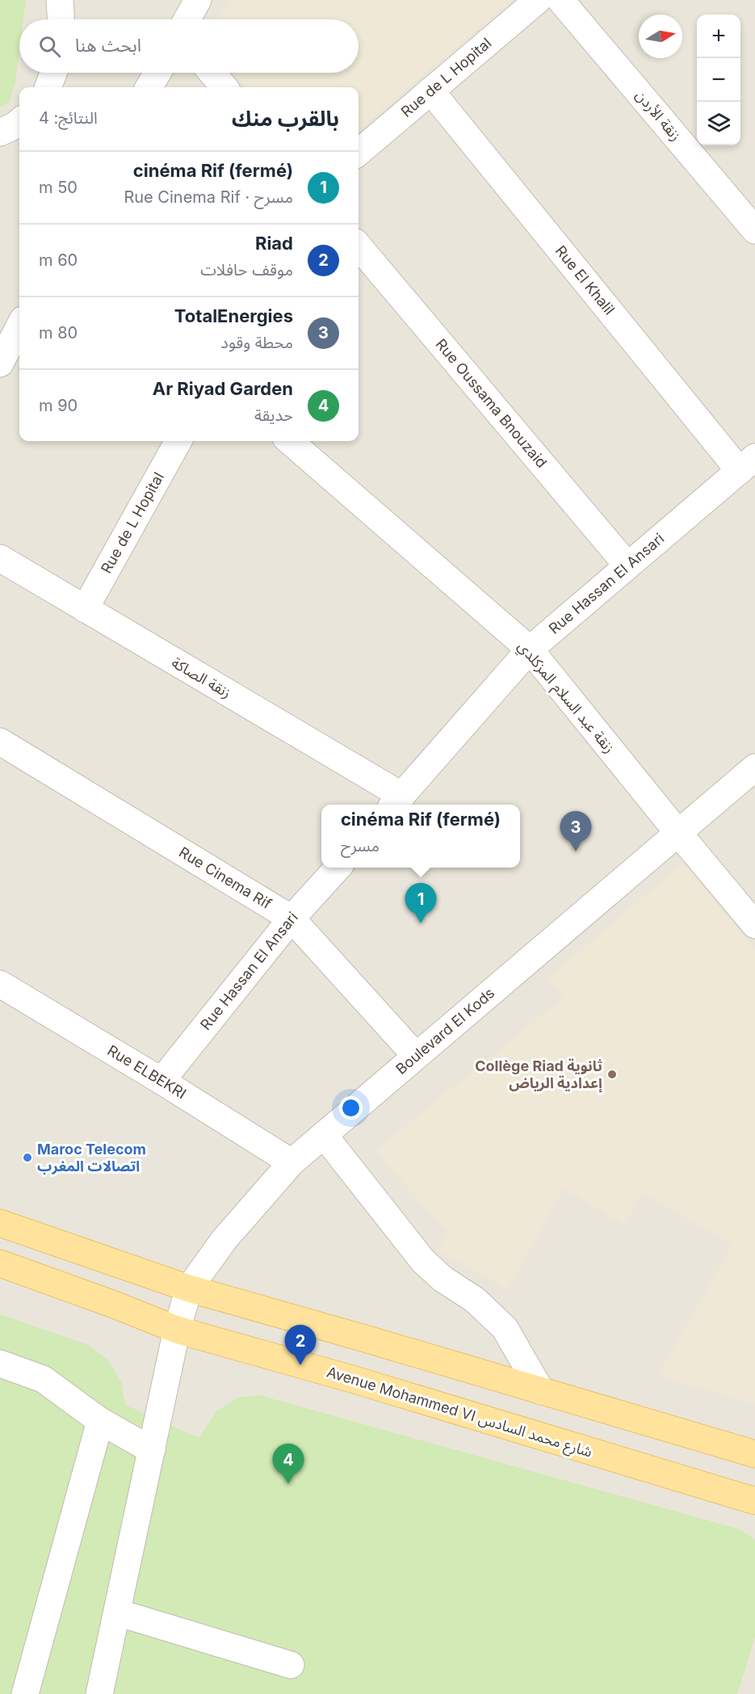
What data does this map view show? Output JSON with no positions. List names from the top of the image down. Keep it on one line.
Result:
{"streets":{"main road":["Avenue Mohammed VI شارع محمد السادس"],"street":["Rue de L Hopital","زنقة الأردن","Rue El Khalil","Rue Oussama Bnouzaid","Rue Hassan El Ansari","زنقة الصاكة","زنقة عبد السلام المزكلدي","Rue Cinema Rif","Boulevard El Kods","Rue ELBEKRI"]},"crossings":[["Rue de L Hopital","Rue El Khalil"],["Rue de L Hopital","زنقة الصاكة"],["Rue El Khalil","Rue Hassan El Ansari"],["Rue Oussama Bnouzaid","Rue Hassan El Ansari"],["Rue Hassan El Ansari","زنقة الصاكة"],["Rue Hassan El Ansari","زنقة عبد السلام المزكلدي"],["Rue Hassan El Ansari","Rue Cinema Rif"],["Rue Hassan El Ansari","Rue ELBEKRI"],["زنقة عبد السلام المزكلدي","Boulevard El Kods"],["Rue Cinema Rif","Boulevard El Kods"],["Boulevard El Kods","Rue ELBEKRI"],["Boulevard El Kods","Avenue Mohammed VI شارع محمد السادس"]],"places":["Collège Riad ثانوية إعدادية الرياض","Maroc Telecom اتصالات المغرب"],"north":"right","page":{"map_buttons":["+","−"],"search":"ابحث هنا","heading":["بالقرب منك","النتائج: 4"],"list":[{"mark":"1","name":"cinéma Rif (fermé)","note":"مسرح · Rue Cinema Rif","value":"50 m"},{"mark":"2","name":"Riad","note":"موقف حافلات","value":"60 m"},{"mark":"3","name":"TotalEnergies","note":"محطة وقود","value":"80 m"},{"mark":"4","name":"Ar Riyad Garden","note":"حديقة","value":"90 m"}],"popup":["cinéma Rif (fermé)","مسرح"],"pins":["3","1","2","4"]}}
